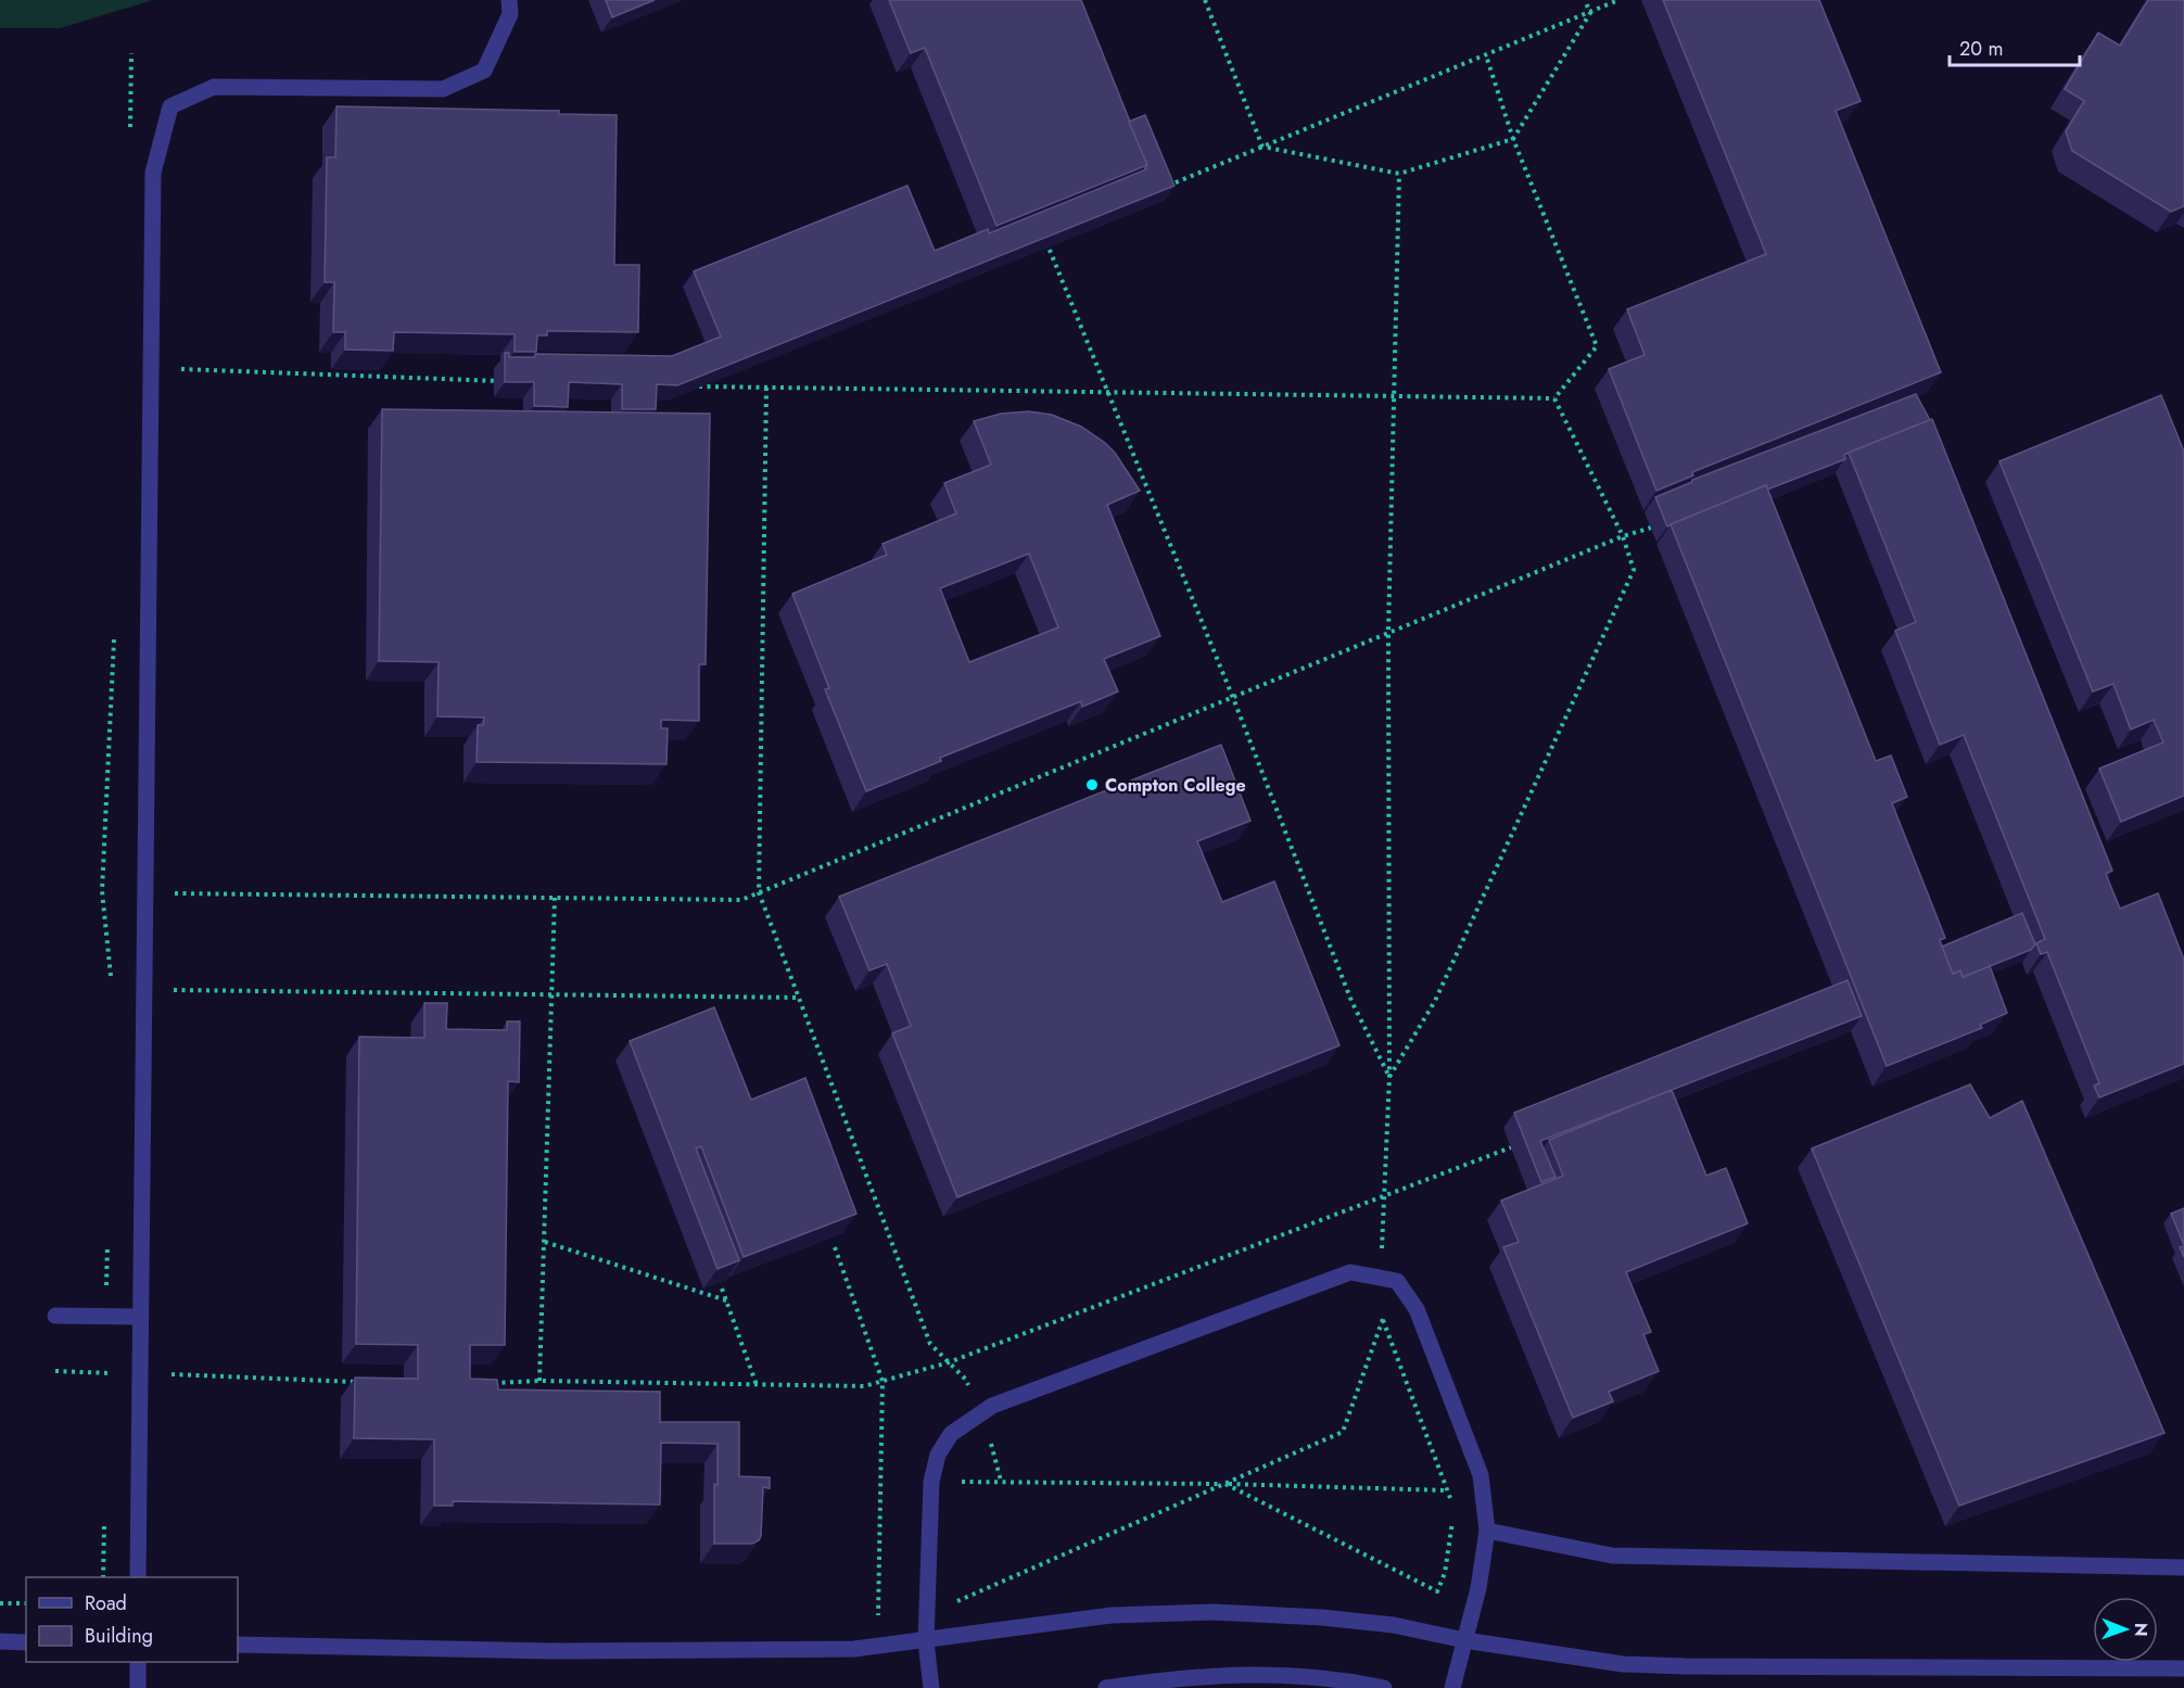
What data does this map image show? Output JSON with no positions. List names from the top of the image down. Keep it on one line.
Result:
{"places":["Compton College"],"legend":["Road","Building"],"scale_bar":"20 m","north":"right"}
